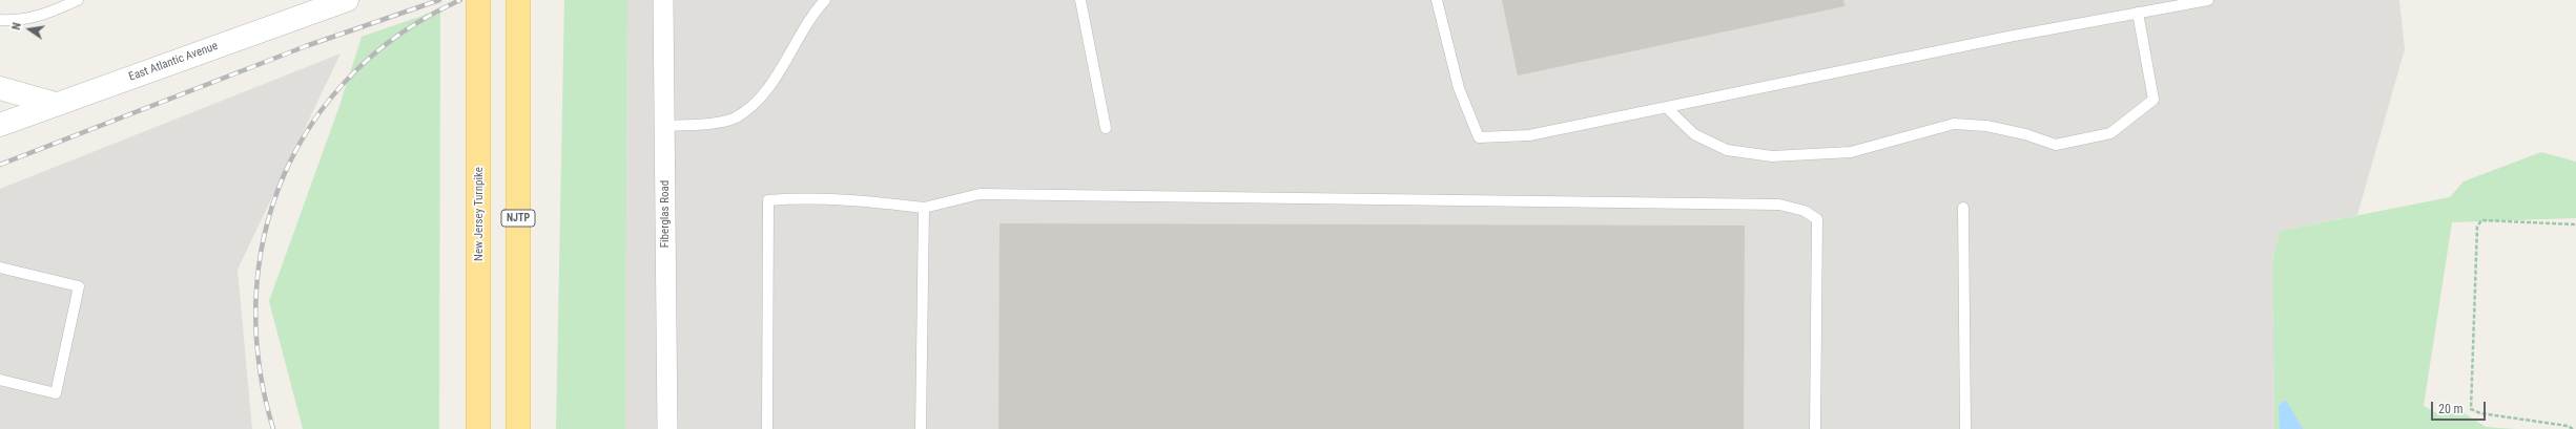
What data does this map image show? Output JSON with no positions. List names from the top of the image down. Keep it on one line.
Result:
{"streets":{"highway":["New Jersey Turnpike","NJTP"],"street":["East Atlantic Avenue","Fiberglas Road"]},"scale_bar":"20 m","north":"left"}
